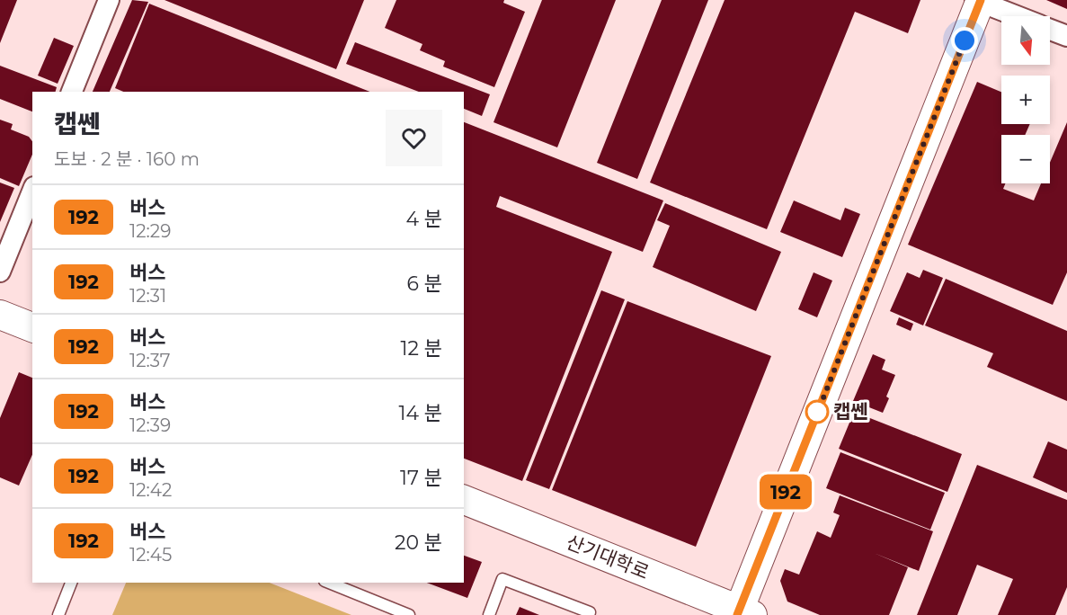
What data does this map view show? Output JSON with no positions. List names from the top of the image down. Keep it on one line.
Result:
{"streets":{"street":["산기대학로"]},"places":["캡쎈"],"lines":["bus line 192"],"north":"bottom","page":{"on_map":"192","map_buttons":["+","−"],"heading":["캡쎈","도보 · 2 분 · 160 m"],"list":[{"mark":"192","name":"버스","note":"12:29","value":"4 분"},{"mark":"192","name":"버스","note":"12:31","value":"6 분"},{"mark":"192","name":"버스","note":"12:37","value":"12 분"},{"mark":"192","name":"버스","note":"12:39","value":"14 분"},{"mark":"192","name":"버스","note":"12:42","value":"17 분"},{"mark":"192","name":"버스","note":"12:45","value":"20 분"}]}}
